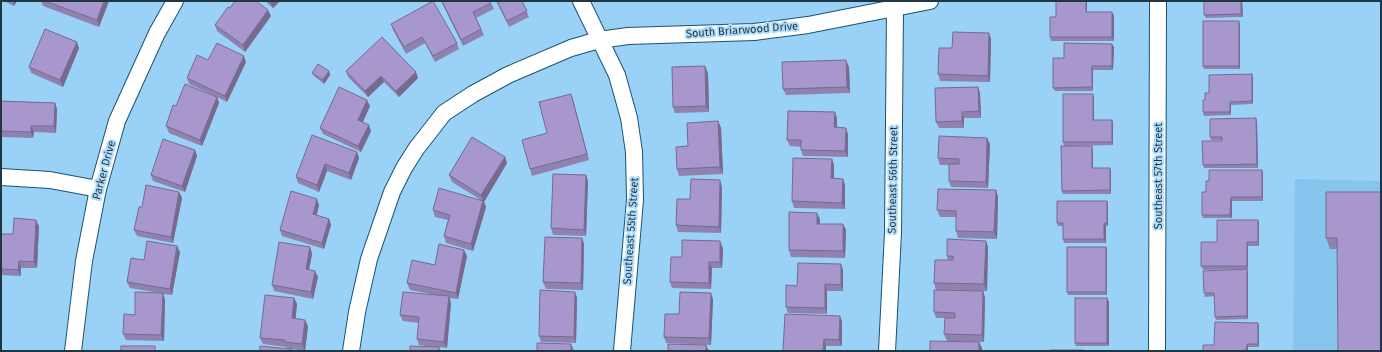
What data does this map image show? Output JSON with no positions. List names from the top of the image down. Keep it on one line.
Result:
{"streets":{"street":["South Briarwood Drive","Parker Drive","Southeast 57th Street","Southeast 56th Street","Southeast 55th Street"]},"crossings":[["South Briarwood Drive","Southeast 56th Street"],["South Briarwood Drive","Southeast 55th Street"]]}
